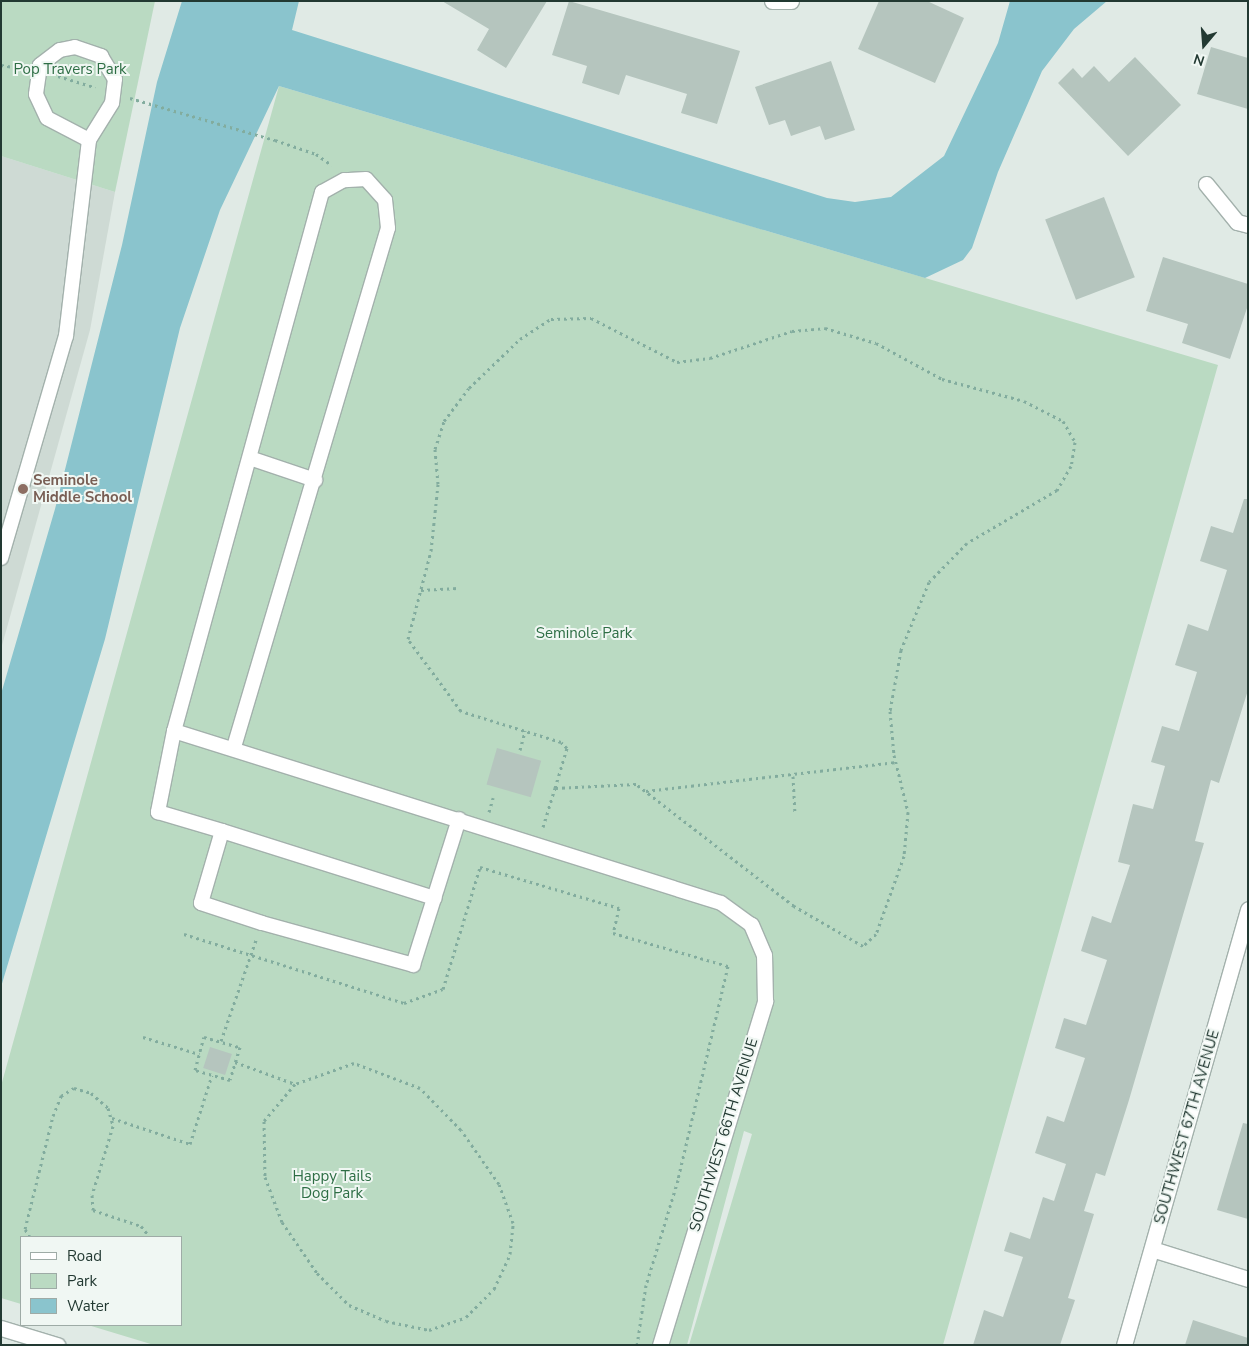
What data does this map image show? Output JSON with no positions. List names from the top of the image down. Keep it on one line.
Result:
{"streets":{"street":["SOUTHWEST 67TH AVENUE","SOUTHWEST 66TH AVENUE"]},"parks":["Pop Travers Park","Seminole Park","Happy Tails Dog Park"],"places":["Seminole Middle School"],"legend":["Road","Park","Water"],"north":"bottom"}
